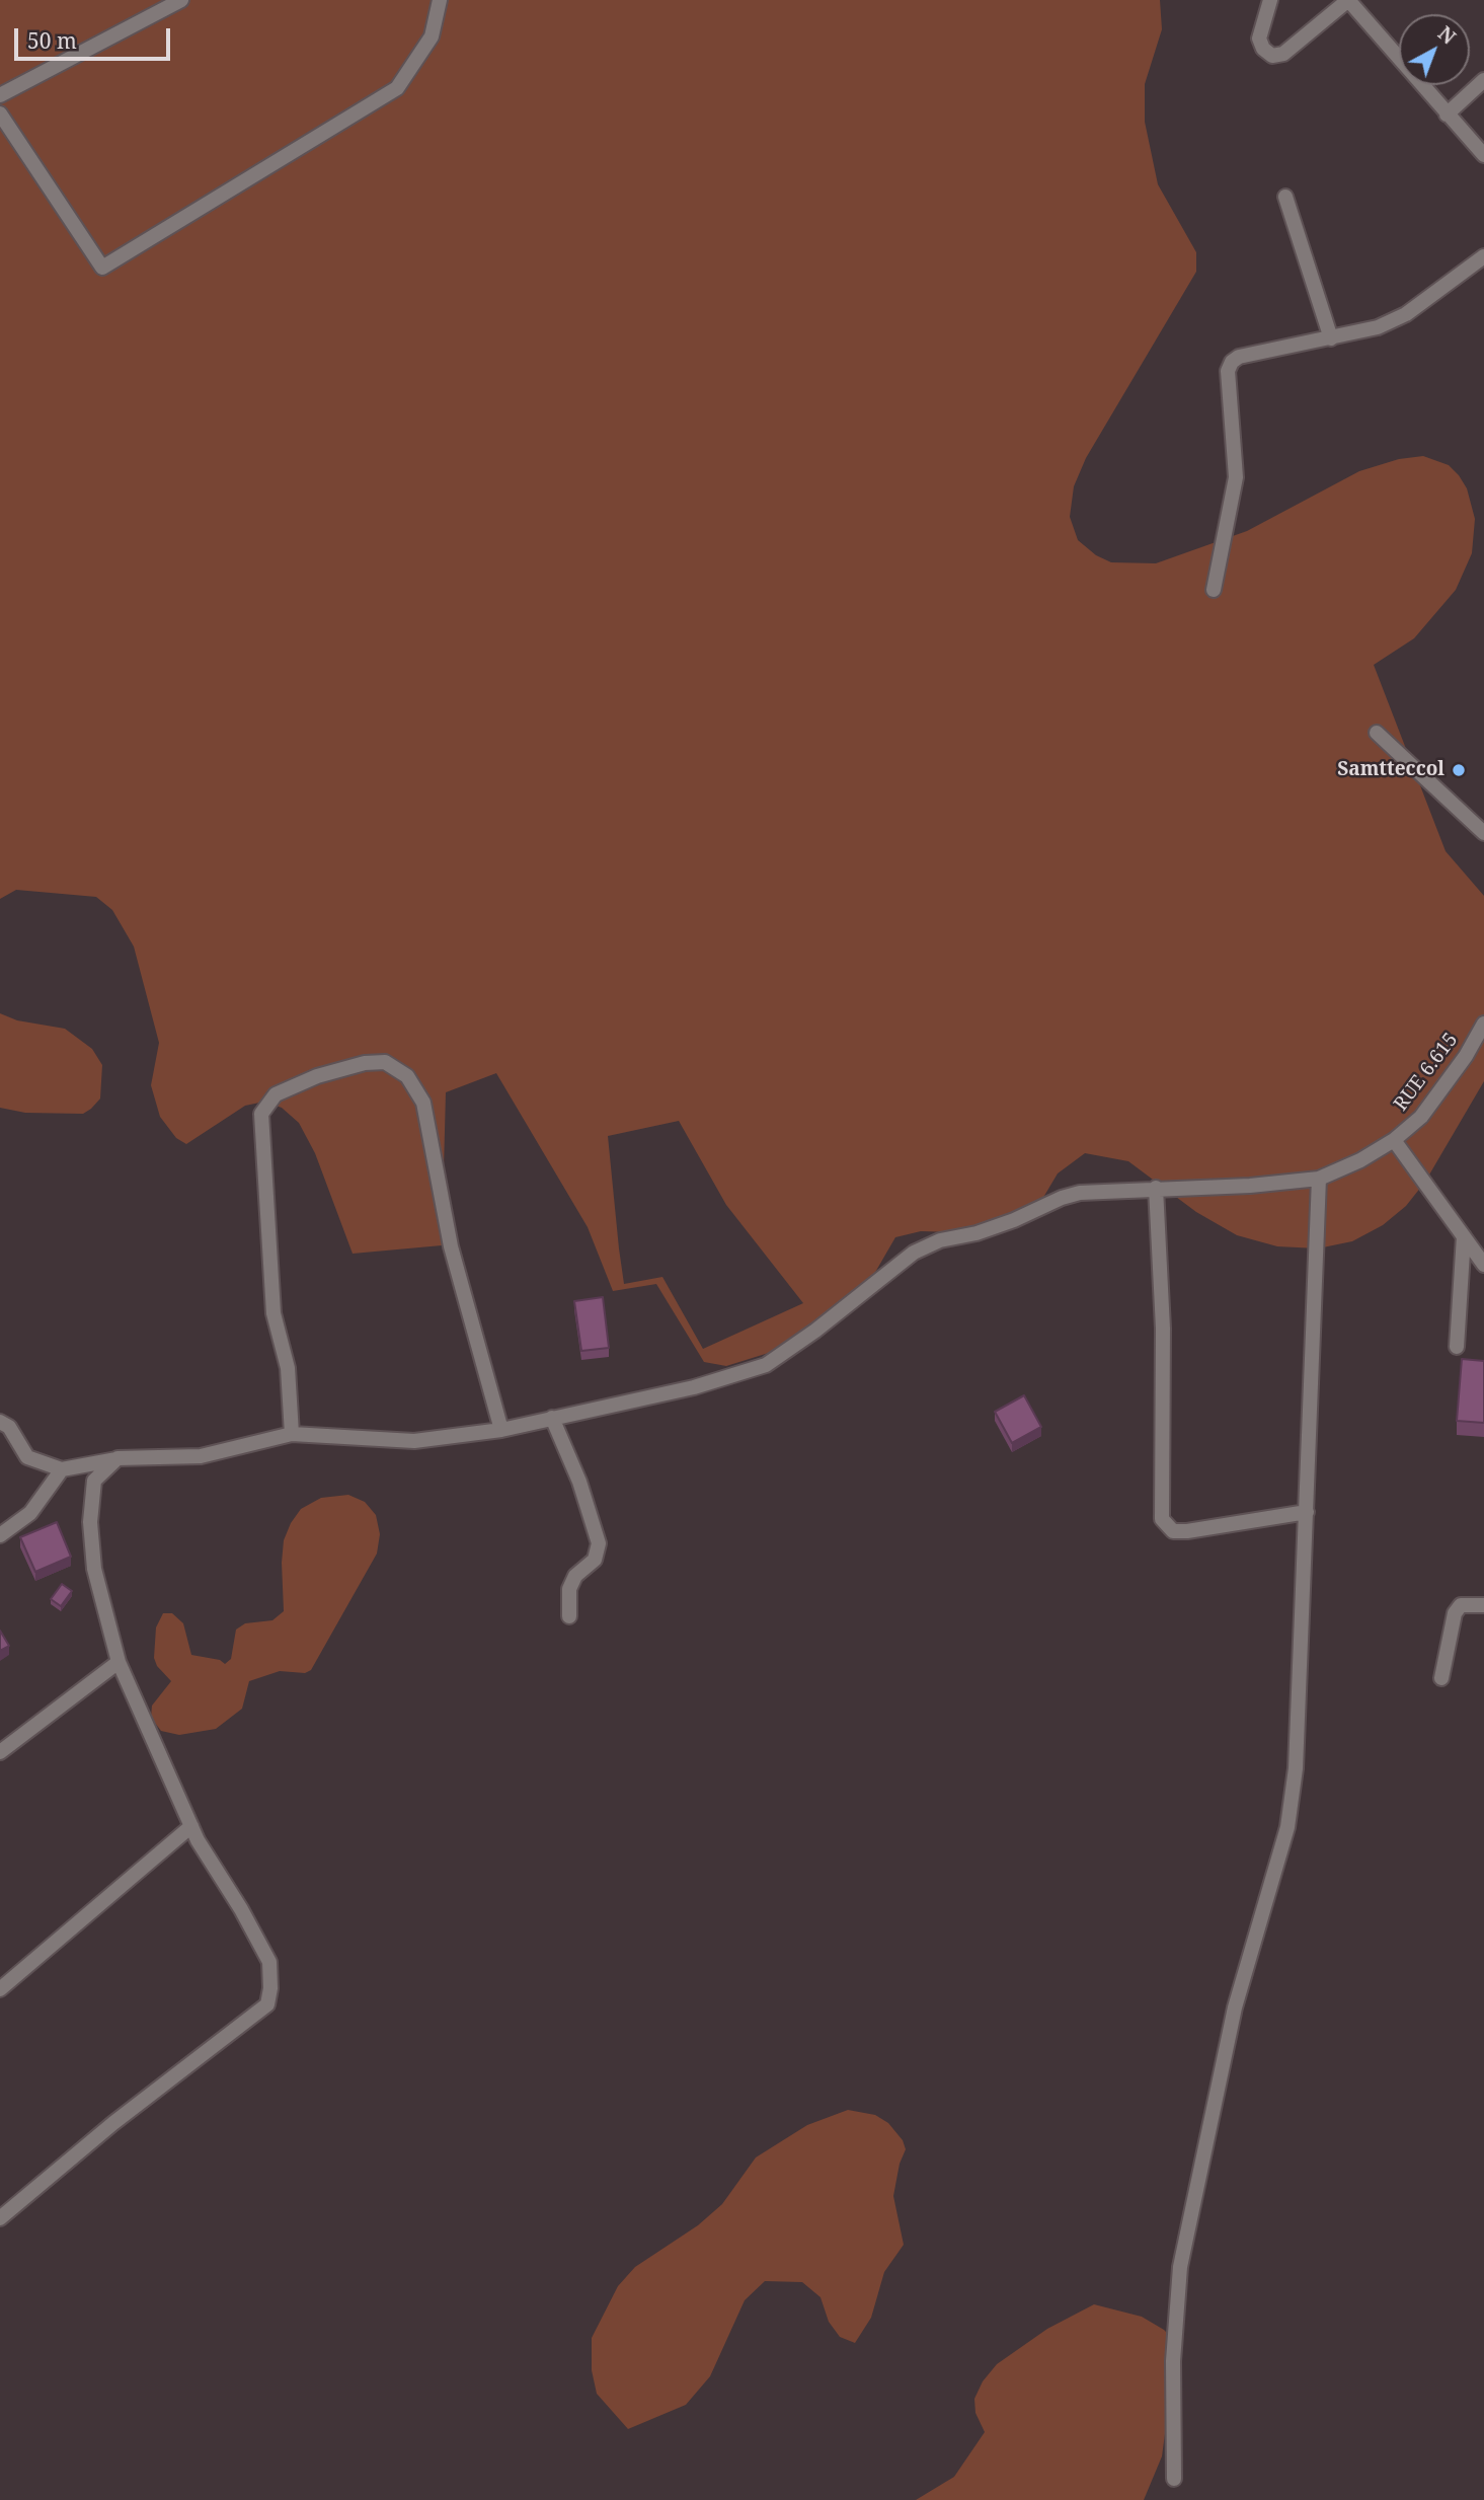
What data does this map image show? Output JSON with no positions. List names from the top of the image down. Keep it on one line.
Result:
{"streets":{"street":["RUE 6.615"]},"places":["Samtteccol"],"scale_bar":"50 m","north":"top right"}
